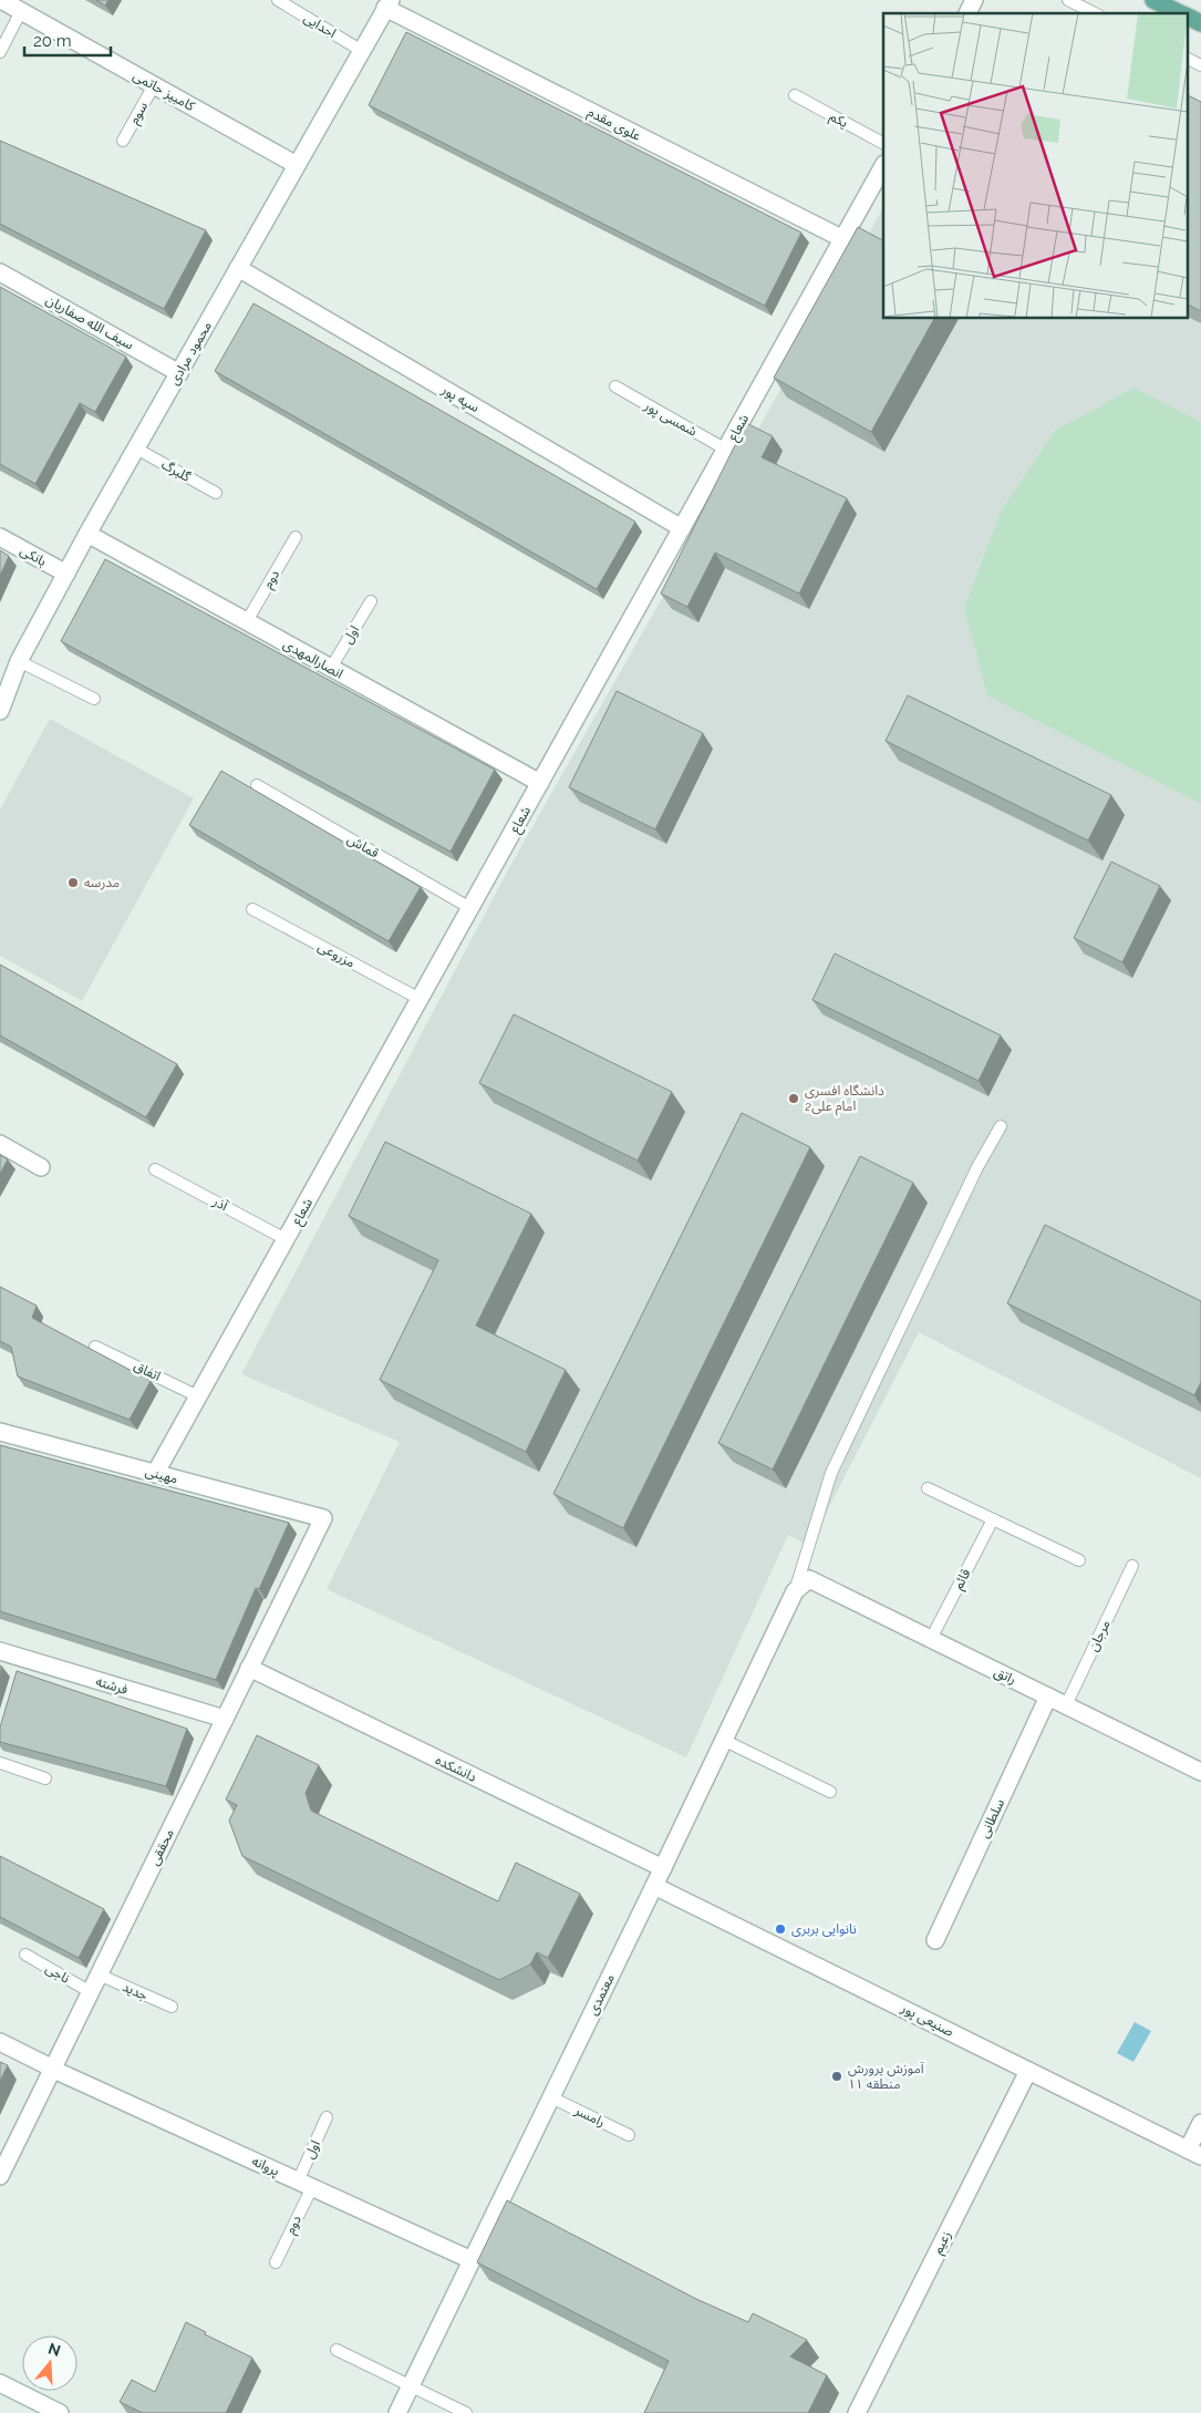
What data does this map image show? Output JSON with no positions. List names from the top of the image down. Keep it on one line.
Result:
{"streets":{"street":["کامبیز حاتمی","علوی مقدم","سیف الله صفاریان","محمود مرادی","سپه پور","شعاع","بانکی","انصارالمهدی","مهینی","راتق","فرشته","دانشکده","سلطانی","محققی","معتمدی","صنیعی پور","پروانه","زعیم"],"lane":["احدایی","سوم","یکم","شمسی پور","گلبرگ","دوم","اول","قماش","مزروعی","آذر","اتفاق","قائم","مرجان","ناجی","جدید","رامسر"]},"crossings":[["احدایی","محمود مرادی"],["کامبیز حاتمی","سوم"],["کامبیز حاتمی","محمود مرادی"],["علوی مقدم","محمود مرادی"],["علوی مقدم","شعاع"],["سیف الله صفاریان","محمود مرادی"],["محمود مرادی","سپه پور"],["محمود مرادی","گلبرگ"],["محمود مرادی","بانکی"],["محمود مرادی","انصارالمهدی"],["سپه پور","شعاع"],["شمسی پور","شعاع"],["شعاع","انصارالمهدی"],["شعاع","قماش"],["شعاع","مزروعی"],["شعاع","آذر"],["شعاع","اتفاق"],["شعاع","مهینی"],["دوم","اول"],["دوم","انصارالمهدی"],["دوم","پروانه"],["اول","انصارالمهدی"],["اول","پروانه"],["مهینی","محققی"],["قائم","راتق"],["مرجان","راتق"],["راتق","سلطانی"],["راتق","معتمدی"],["فرشته","محققی"],["دانشکده","محققی"],["دانشکده","معتمدی"],["محققی","ناجی"],["محققی","جدید"],["محققی","پروانه"],["معتمدی","صنیعی پور"],["معتمدی","رامسر"],["معتمدی","پروانه"],["صنیعی پور","زعیم"]],"places":["مدرسه","دانشگاه افسری امام علی2","نانوایی بربری","آموزش پرورش منطقه ۱۱"],"scale_bar":"20 m","north":"top"}
